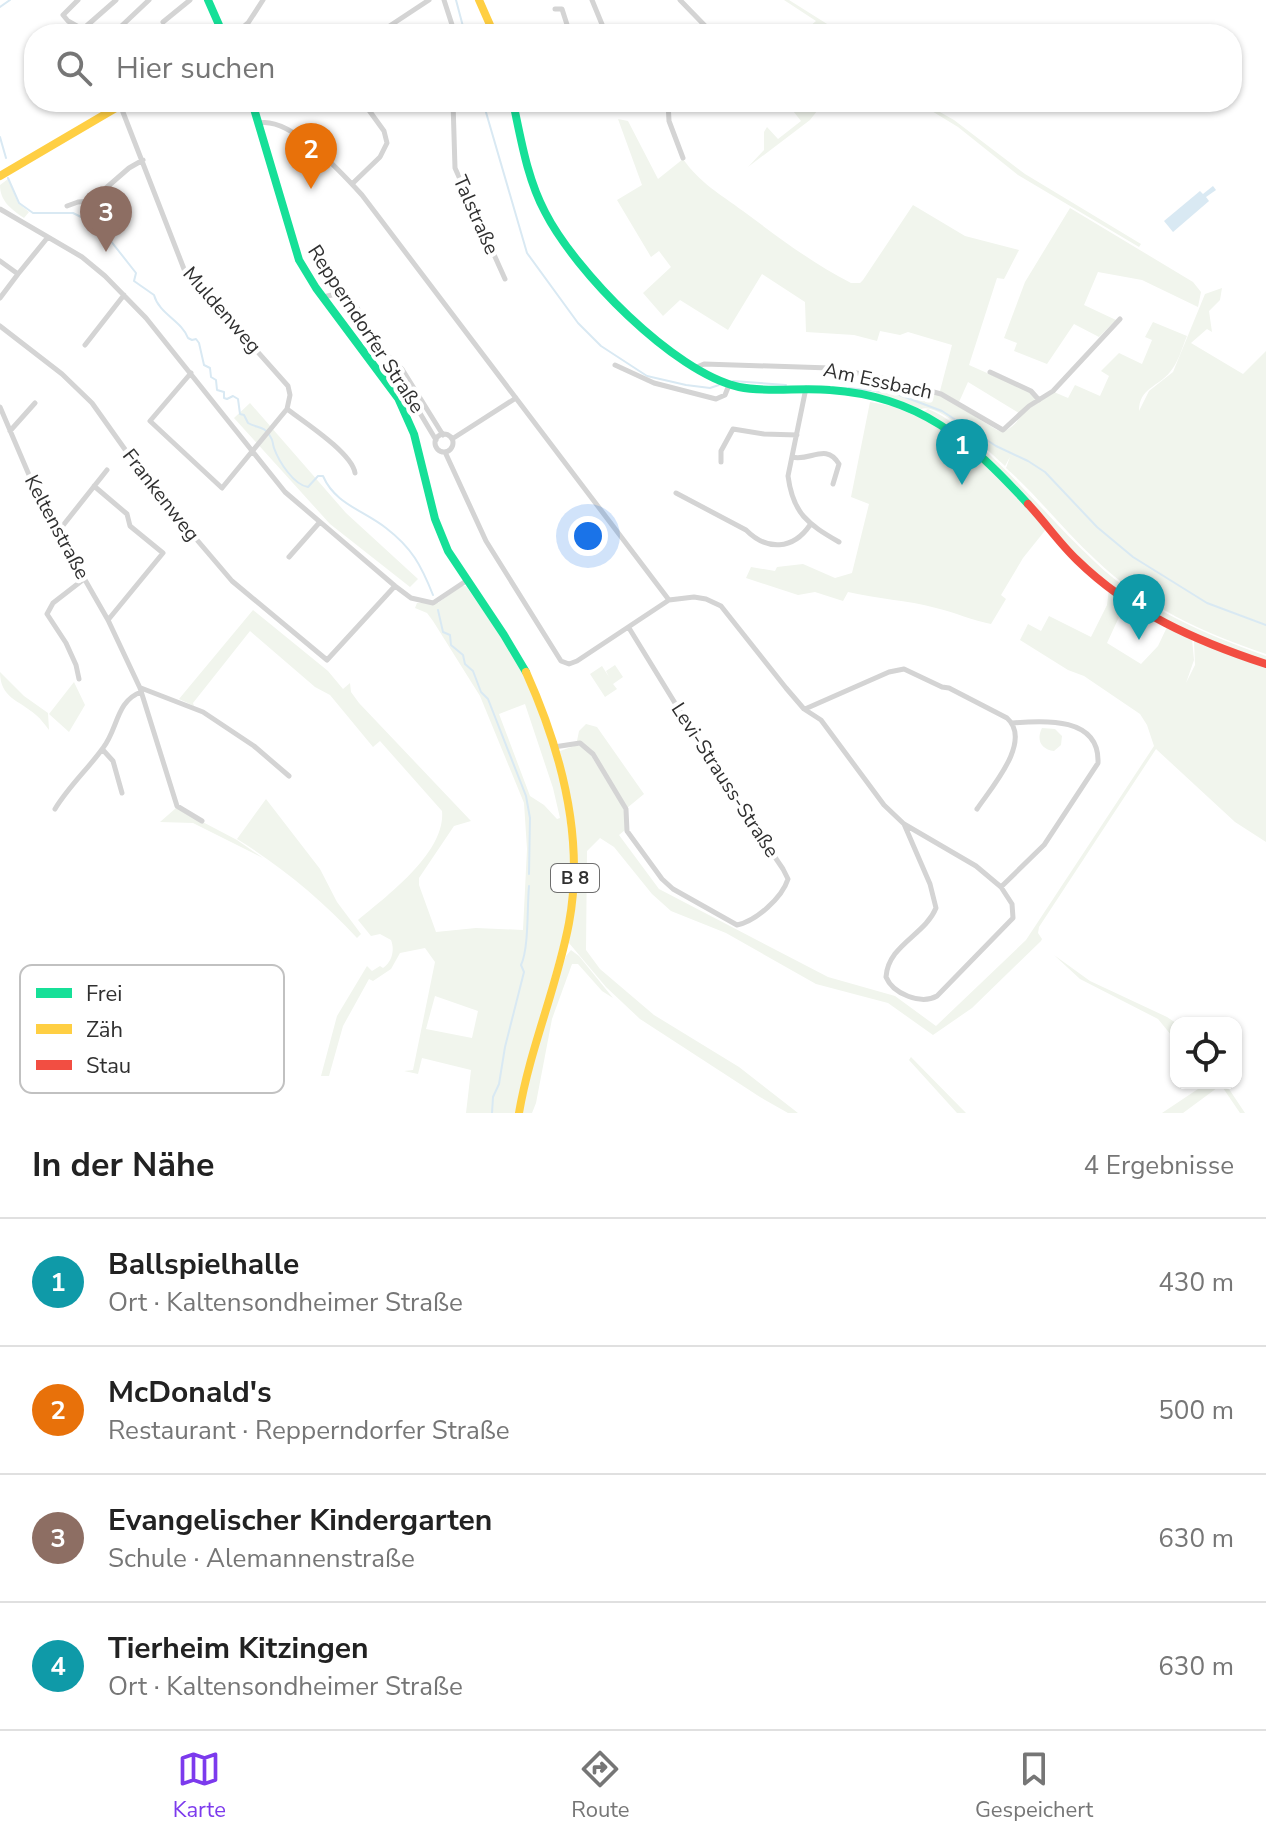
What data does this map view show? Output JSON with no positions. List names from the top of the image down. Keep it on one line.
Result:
{"streets":{"main road":["Repperndorfer Straße","B 8"],"street":["Talstraße","Muldenweg","Am Essbach","Frankenweg","Keltenstraße","Levi-Strauss-Straße"]},"crossings":[["Repperndorfer Straße","Levi-Strauss-Straße"],["Frankenweg","Keltenstraße"]],"legend":["Frei","Zäh","Stau"],"page":{"search":"Hier suchen","pins":["2","3","1","4"],"heading":["In der Nähe","4 Ergebnisse"],"list":[{"mark":"1","name":"Ballspielhalle","note":"Ort · Kaltensondheimer Straße","value":"430 m"},{"mark":"2","name":"McDonald's","note":"Restaurant · Repperndorfer Straße","value":"500 m"},{"mark":"3","name":"Evangelischer Kindergarten","note":"Schule · Alemannenstraße","value":"630 m"},{"mark":"4","name":"Tierheim Kitzingen","note":"Ort · Kaltensondheimer Straße","value":"630 m"}],"nav":["Karte","Route","Gespeichert"]}}
